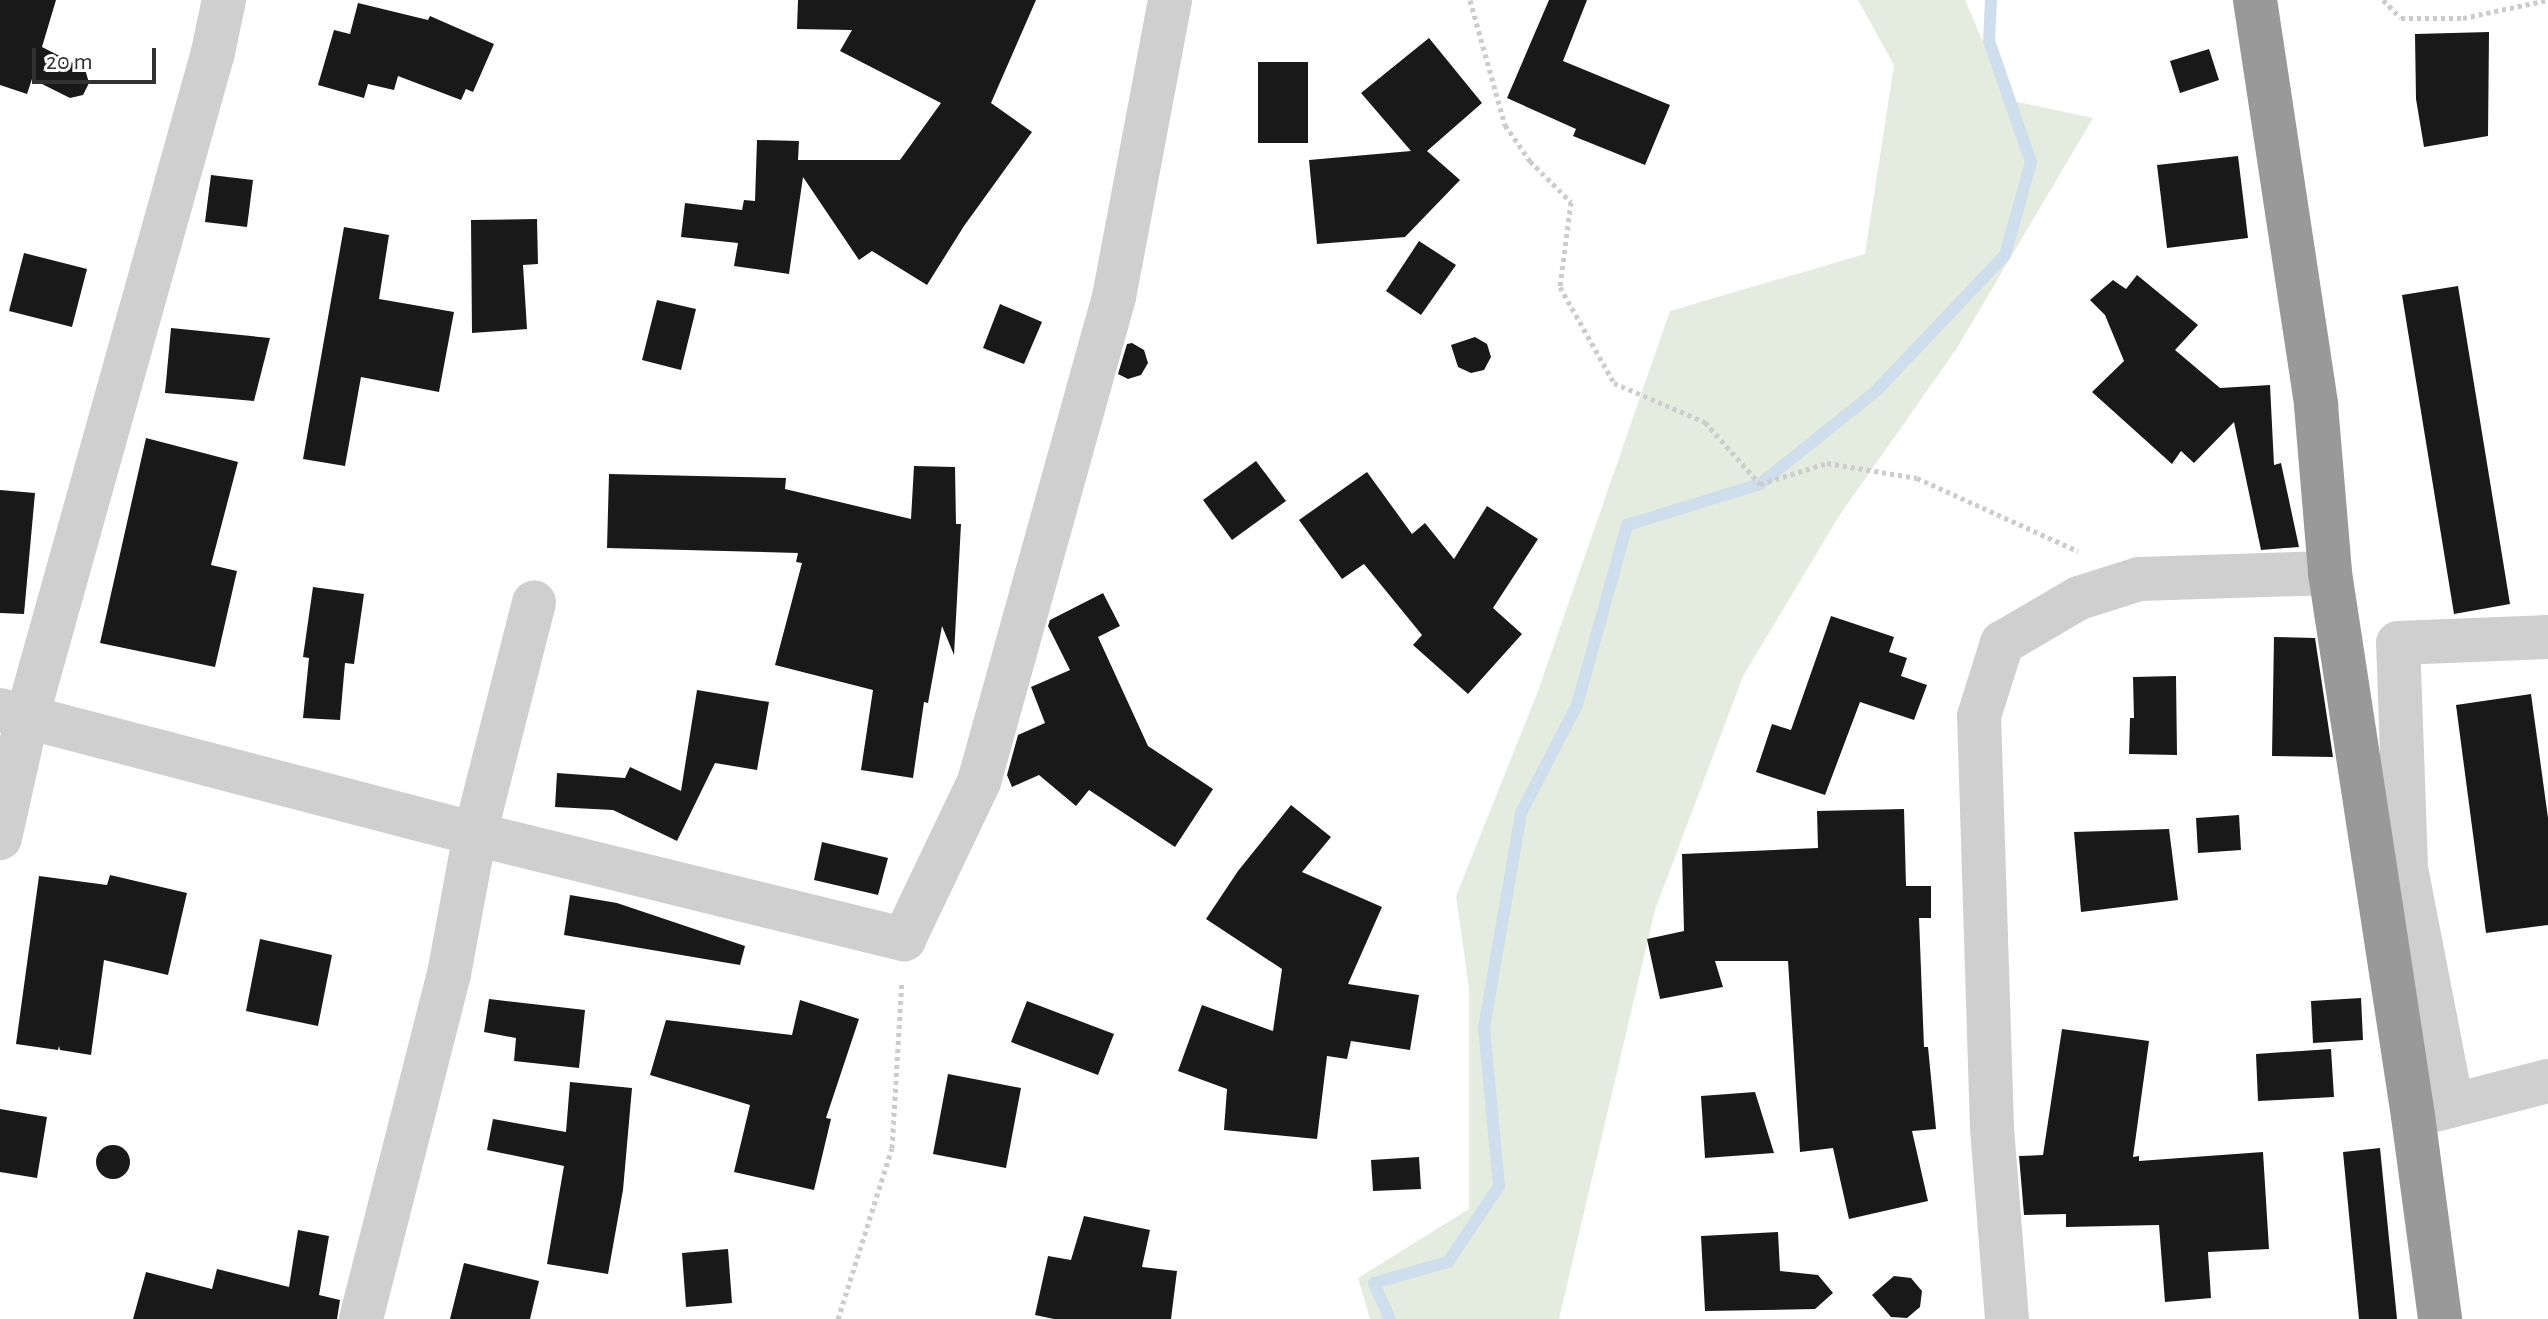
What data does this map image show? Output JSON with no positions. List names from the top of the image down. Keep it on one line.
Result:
{"scale_bar":"20 m"}
